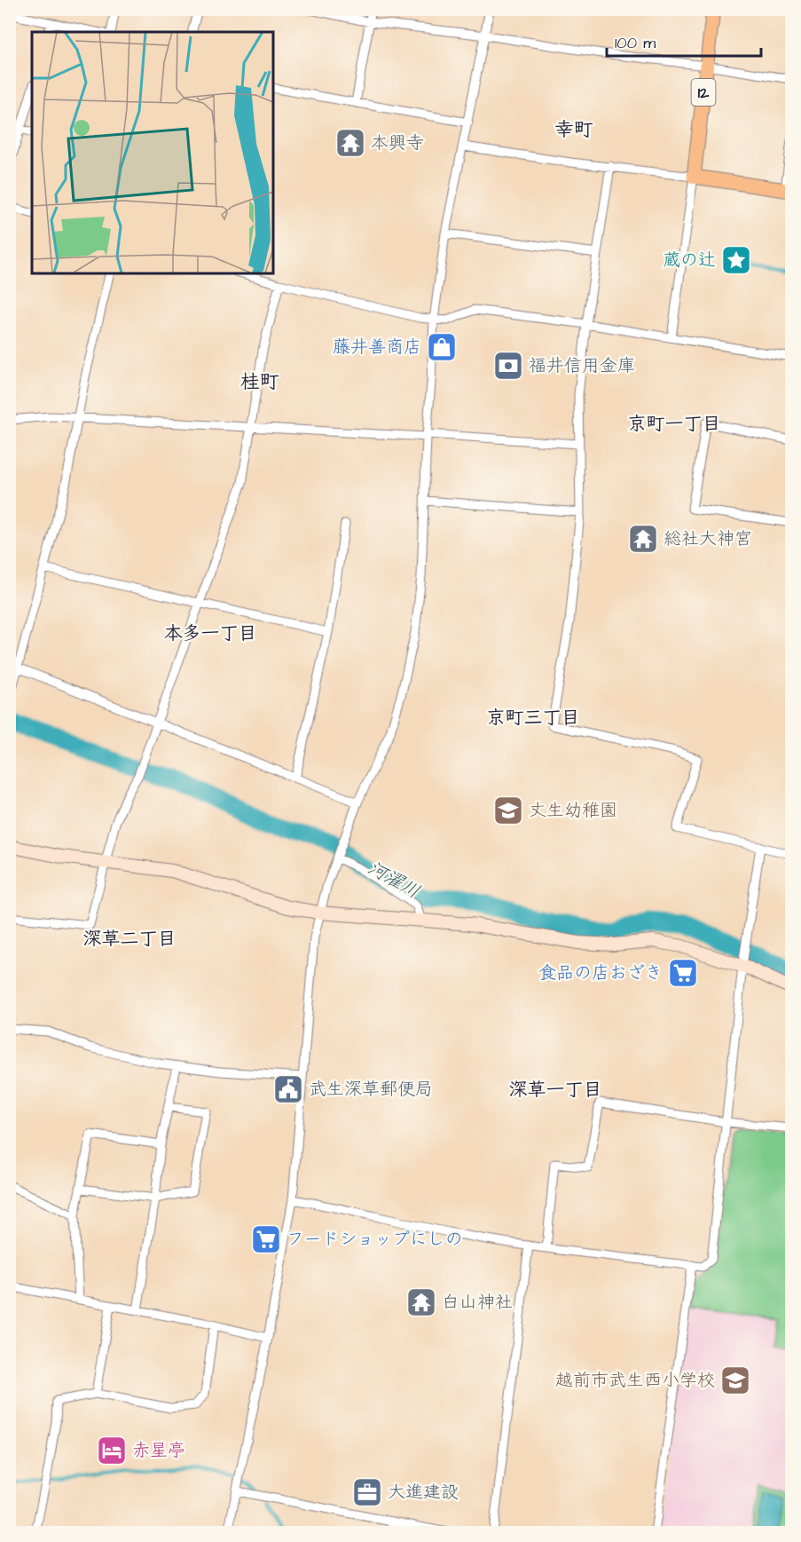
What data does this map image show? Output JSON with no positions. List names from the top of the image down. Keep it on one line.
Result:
{"streets":{"main road":["12"]},"districts":["幸町","桂町","京町一丁目","本多一丁目","京町三丁目","深草二丁目","深草一丁目"],"water":["河濯川"],"places":{"temple":["本興寺","総社大神宮","白山神社"],"place":["蔵の辻"],"shop":["藤井善商店"],"bank":["福井信用金庫"],"school or university":["丈生幼稚園","越前市武生西小学校"],"supermarket":["食品の店おざき","フードショップにしの"],"public building":["武生深草郵便局"],"hotel":["赤星亭"],"office":["大進建設"]},"scale_bar":"100 m"}
